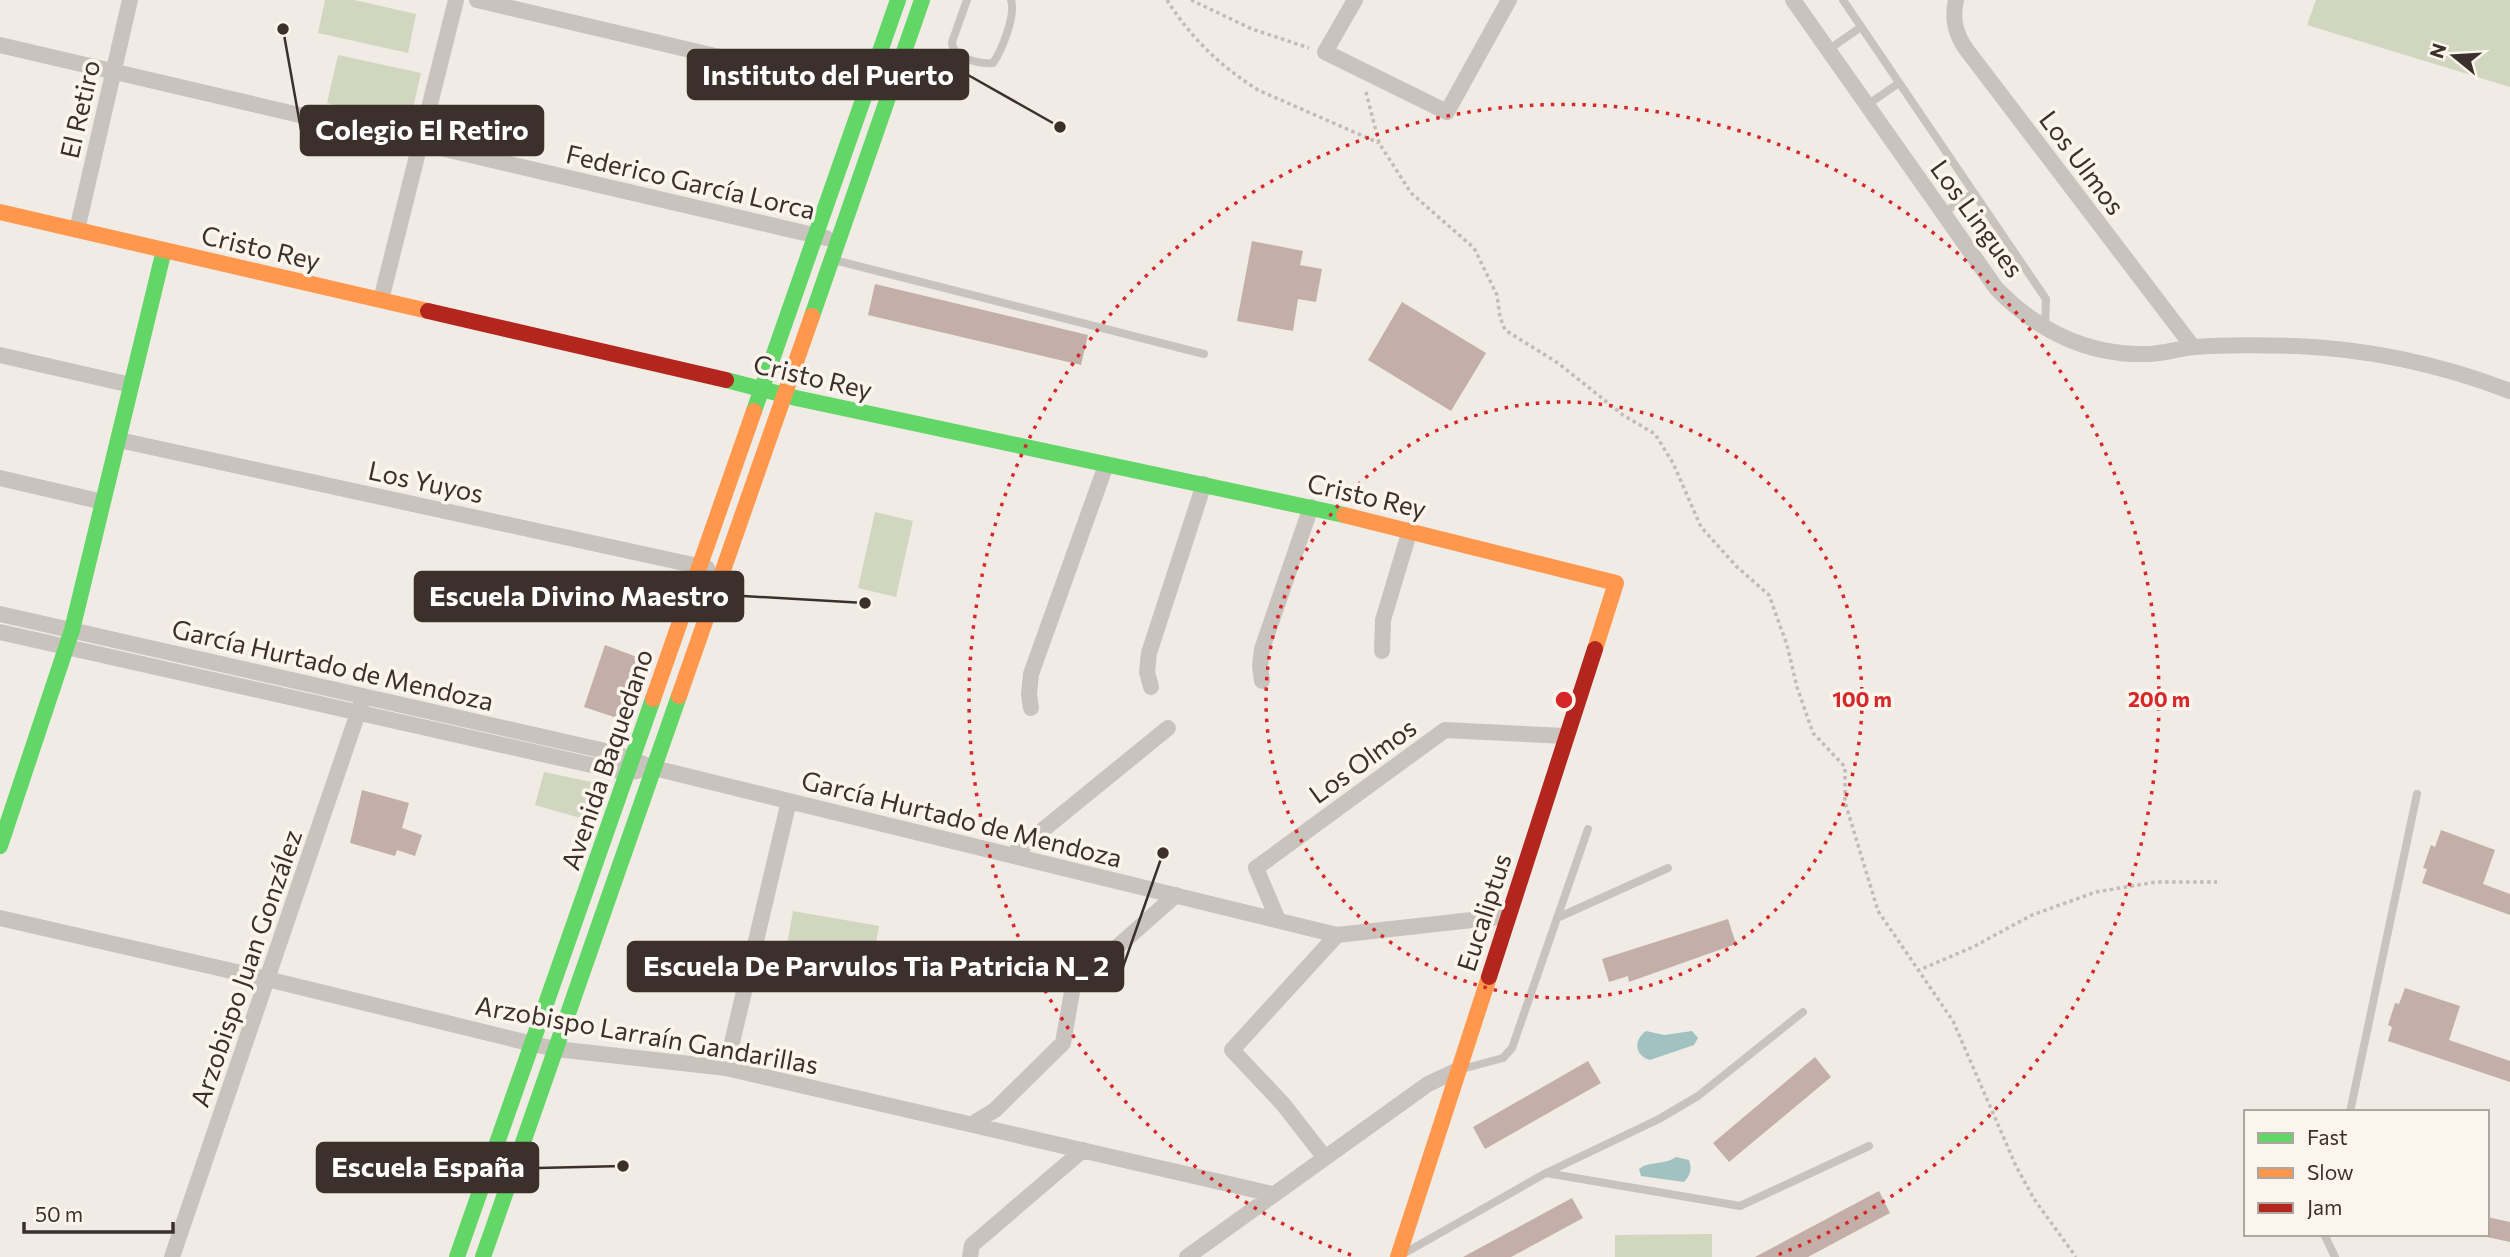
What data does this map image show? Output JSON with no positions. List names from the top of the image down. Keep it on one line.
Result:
{"streets":{"street":["El Retiro","Los Ulmos","Federico García Lorca","Los Lingues","Cristo Rey","Los Yuyos","García Hurtado de Mendoza","Avenida Baquedano","Los Olmos","Eucaliptus","Arzobispo Juan González","Arzobispo Larraín Gandarillas"]},"crossings":[["El Retiro","Federico García Lorca"],["El Retiro","Cristo Rey"],["Los Ulmos","Los Lingues"],["Federico García Lorca","Avenida Baquedano"],["Cristo Rey","Avenida Baquedano"],["Cristo Rey","Eucaliptus"],["Los Yuyos","Avenida Baquedano"],["García Hurtado de Mendoza","Avenida Baquedano"],["García Hurtado de Mendoza","Los Olmos"],["García Hurtado de Mendoza","Eucaliptus"],["García Hurtado de Mendoza","Arzobispo Juan González"],["Avenida Baquedano","Arzobispo Larraín Gandarillas"],["Los Olmos","Eucaliptus"],["Arzobispo Juan González","Arzobispo Larraín Gandarillas"]],"places":["Colegio El Retiro","Instituto del Puerto","Escuela Divino Maestro","Escuela De Parvulos Tia Patricia N_ 2","Escuela España"],"legend":["Fast","Slow","Jam"],"scale_bar":"50 m","north":"left","rings":["100 m","200 m"]}
